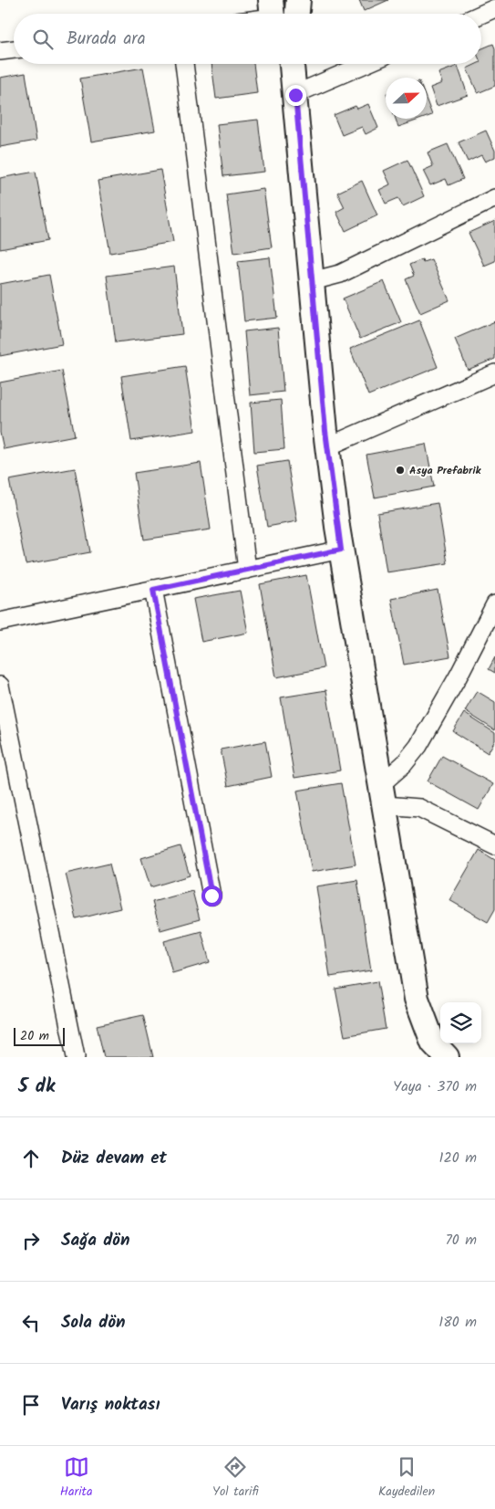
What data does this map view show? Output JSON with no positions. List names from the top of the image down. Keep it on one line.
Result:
{"places":["Asya Prefabrik"],"scale_bar":"20 m","north":"right","page":{"search":"Burada ara","scale":"20 m","heading":["5 dk","Yaya · 370 m"],"list":[["Düz devam et","120 m"],["Sağa dön","70 m"],["Sola dön","180 m"],"Varış noktası"],"nav":["Harita","Yol tarifi","Kaydedilen"]}}
